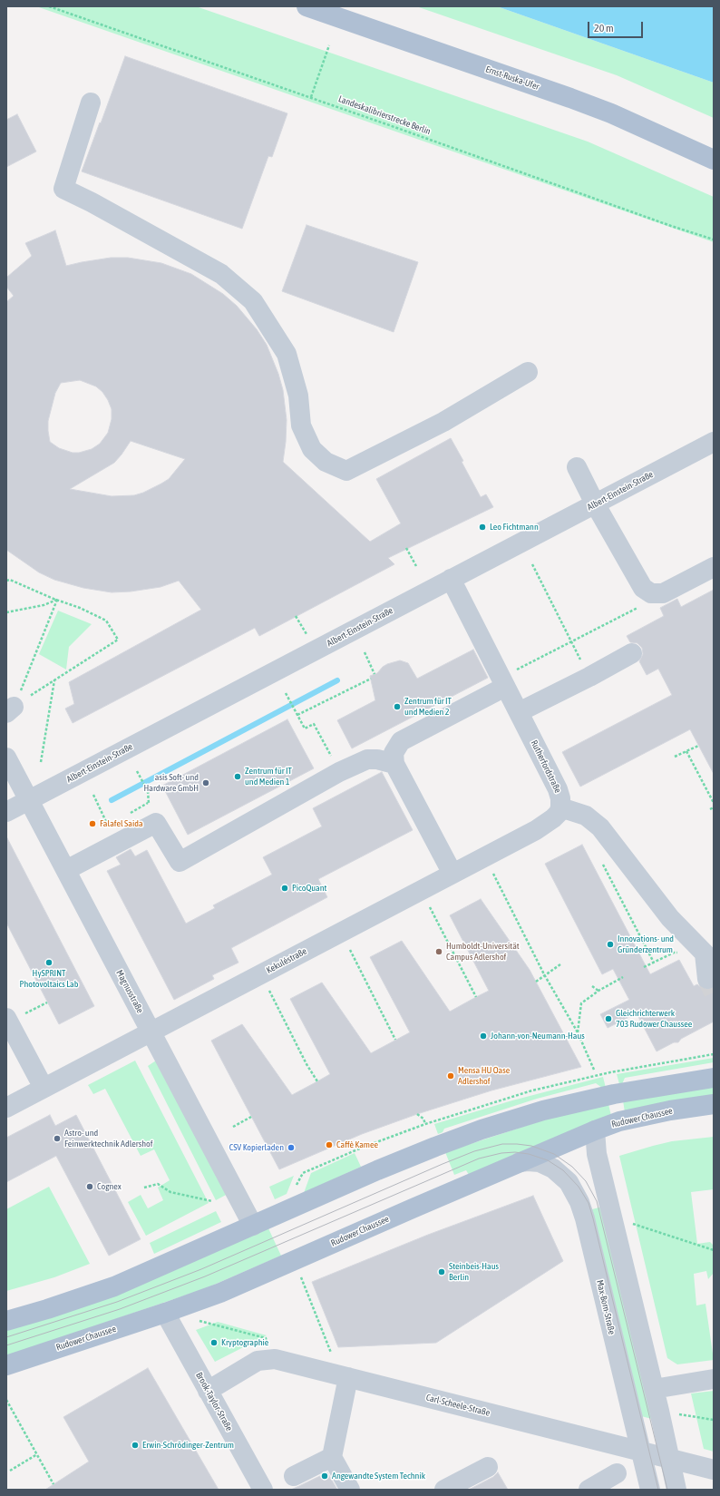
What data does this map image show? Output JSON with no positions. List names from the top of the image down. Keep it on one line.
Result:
{"streets":{"main road":["Ernst-Ruska-Ufer","Rudower Chaussee"],"street":["Albert-Einstein-Straße","Rutherfordstraße","Kekuléstraße","Magnusstraße","Max-Born-Straße","Brook-Taylor-Straße","Carl-Scheele-Straße"],"path":["Landeskalibrierstrecke Berlin"]},"crossings":[["Albert-Einstein-Straße","Rutherfordstraße"],["Albert-Einstein-Straße","Magnusstraße"],["Rutherfordstraße","Kekuléstraße"],["Kekuléstraße","Magnusstraße"],["Rudower Chaussee","Max-Born-Straße"],["Rudower Chaussee","Brook-Taylor-Straße"],["Max-Born-Straße","Carl-Scheele-Straße"],["Brook-Taylor-Straße","Carl-Scheele-Straße"]],"places":["Leo Fichtmann","Zentrum für IT und Medien 2","Zentrum für IT und Medien 1","asis Soft- und Hardware GmbH","Falafel Saida","PicoQuant","Innovations- und Gründerzentrum","Humboldt-Universität Campus Adlershof","HySPRINT Photovoltaics Lab","Gleichrichterwerk 703 Rudower Chaussee","Johann-von-Neumann-Haus","Mensa HU Oase Adlershof","Astro- und Feinwerktechnik Adlershof","Caffè Kamee","CSV Kopierladen","Cognex","Steinbeis-Haus Berlin","Kryptographie","Erwin-Schrödinger-Zentrum","Angewandte System Technik"],"scale_bar":"20 m"}
